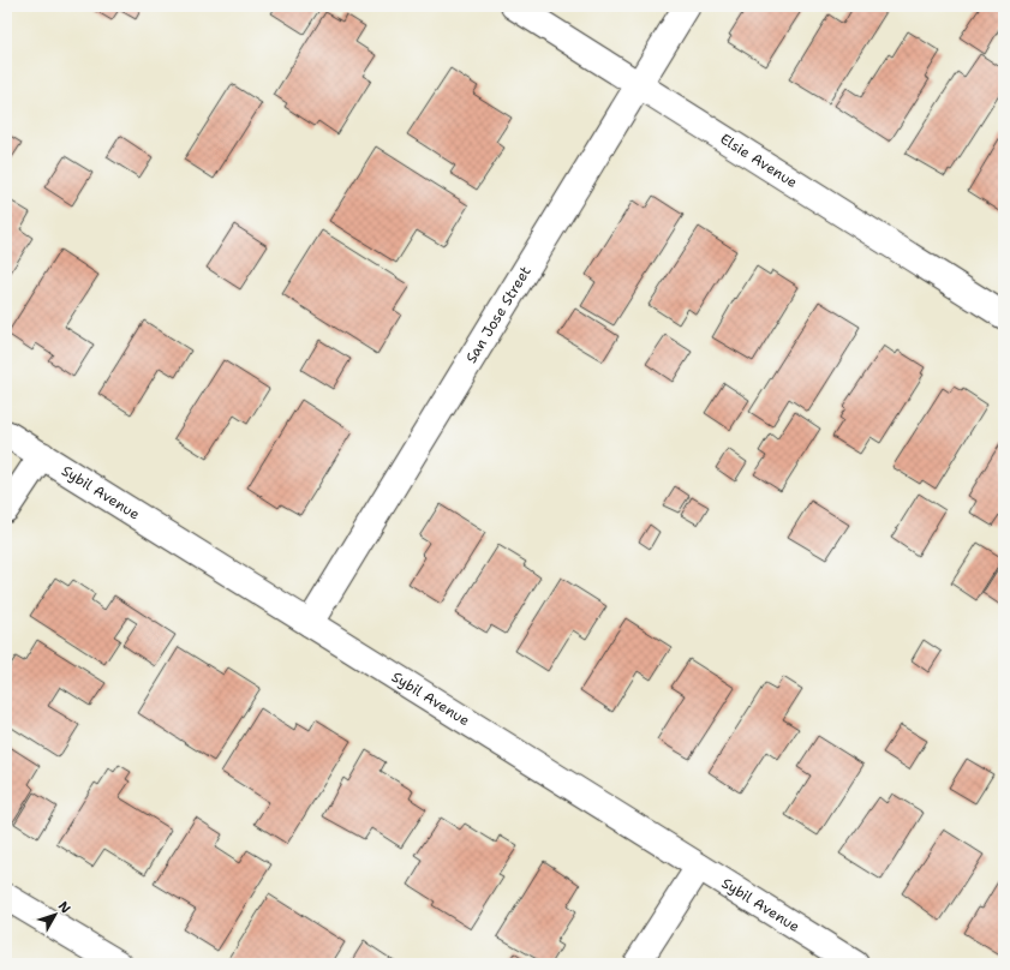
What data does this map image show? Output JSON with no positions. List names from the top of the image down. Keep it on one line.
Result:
{"streets":{"street":["Elsie Avenue","San Jose Street","Sybil Avenue"]},"crossings":[["Elsie Avenue","San Jose Street"],["San Jose Street","Sybil Avenue"]],"north":"top right"}
